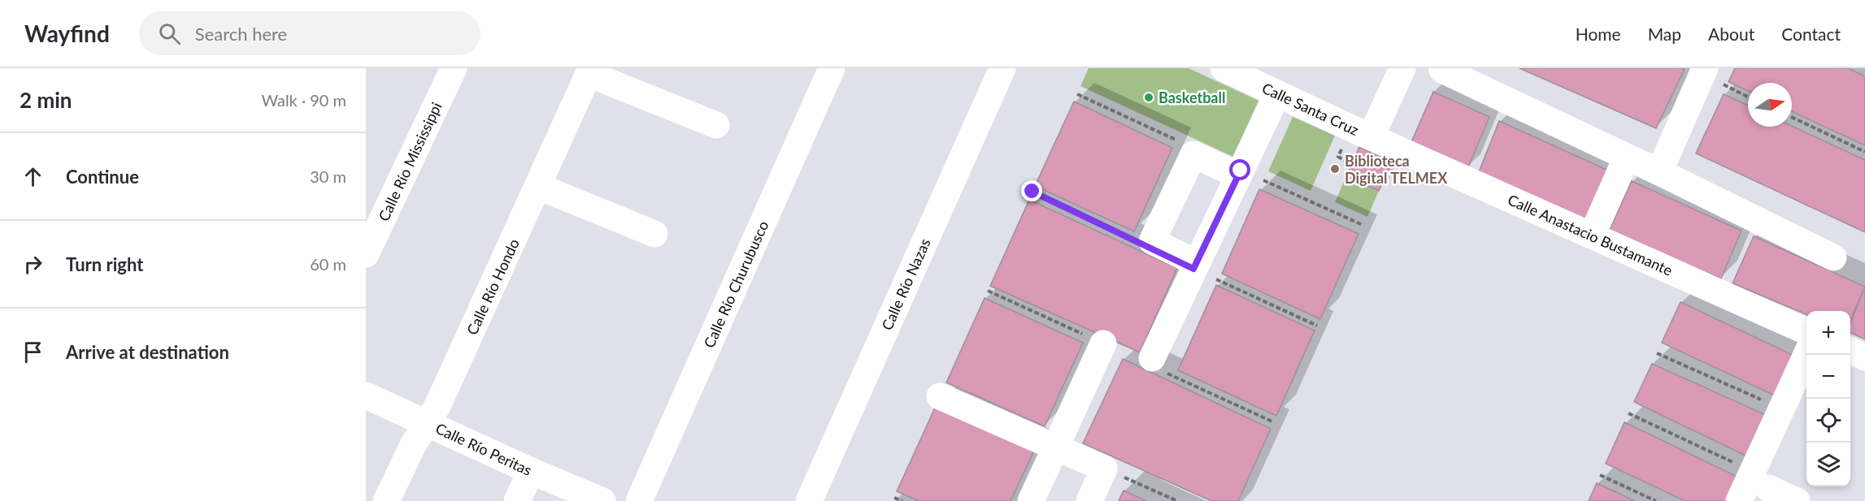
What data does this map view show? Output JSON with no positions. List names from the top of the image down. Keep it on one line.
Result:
{"streets":{"street":["Calle Santa Cruz","Calle Río Mississippi","Calle Anastacio Bustamante","Calle Río Churubusco","Calle Río Nazas","Calle Río Hondo","Calle Río Peritas"]},"crossings":[["Calle Santa Cruz","Calle Anastacio Bustamante"],["Calle Río Hondo","Calle Río Peritas"]],"places":["Basketball","Biblioteca Digital TELMEX"],"north":"right","page":{"header":"Wayfind","search":"Search here","nav":["Home","Map","About","Contact"],"heading":["2 min","Walk · 90 m"],"list":[["Continue","30 m"],["Turn right","60 m"],"Arrive at destination"],"map_buttons":["+","−"]}}
